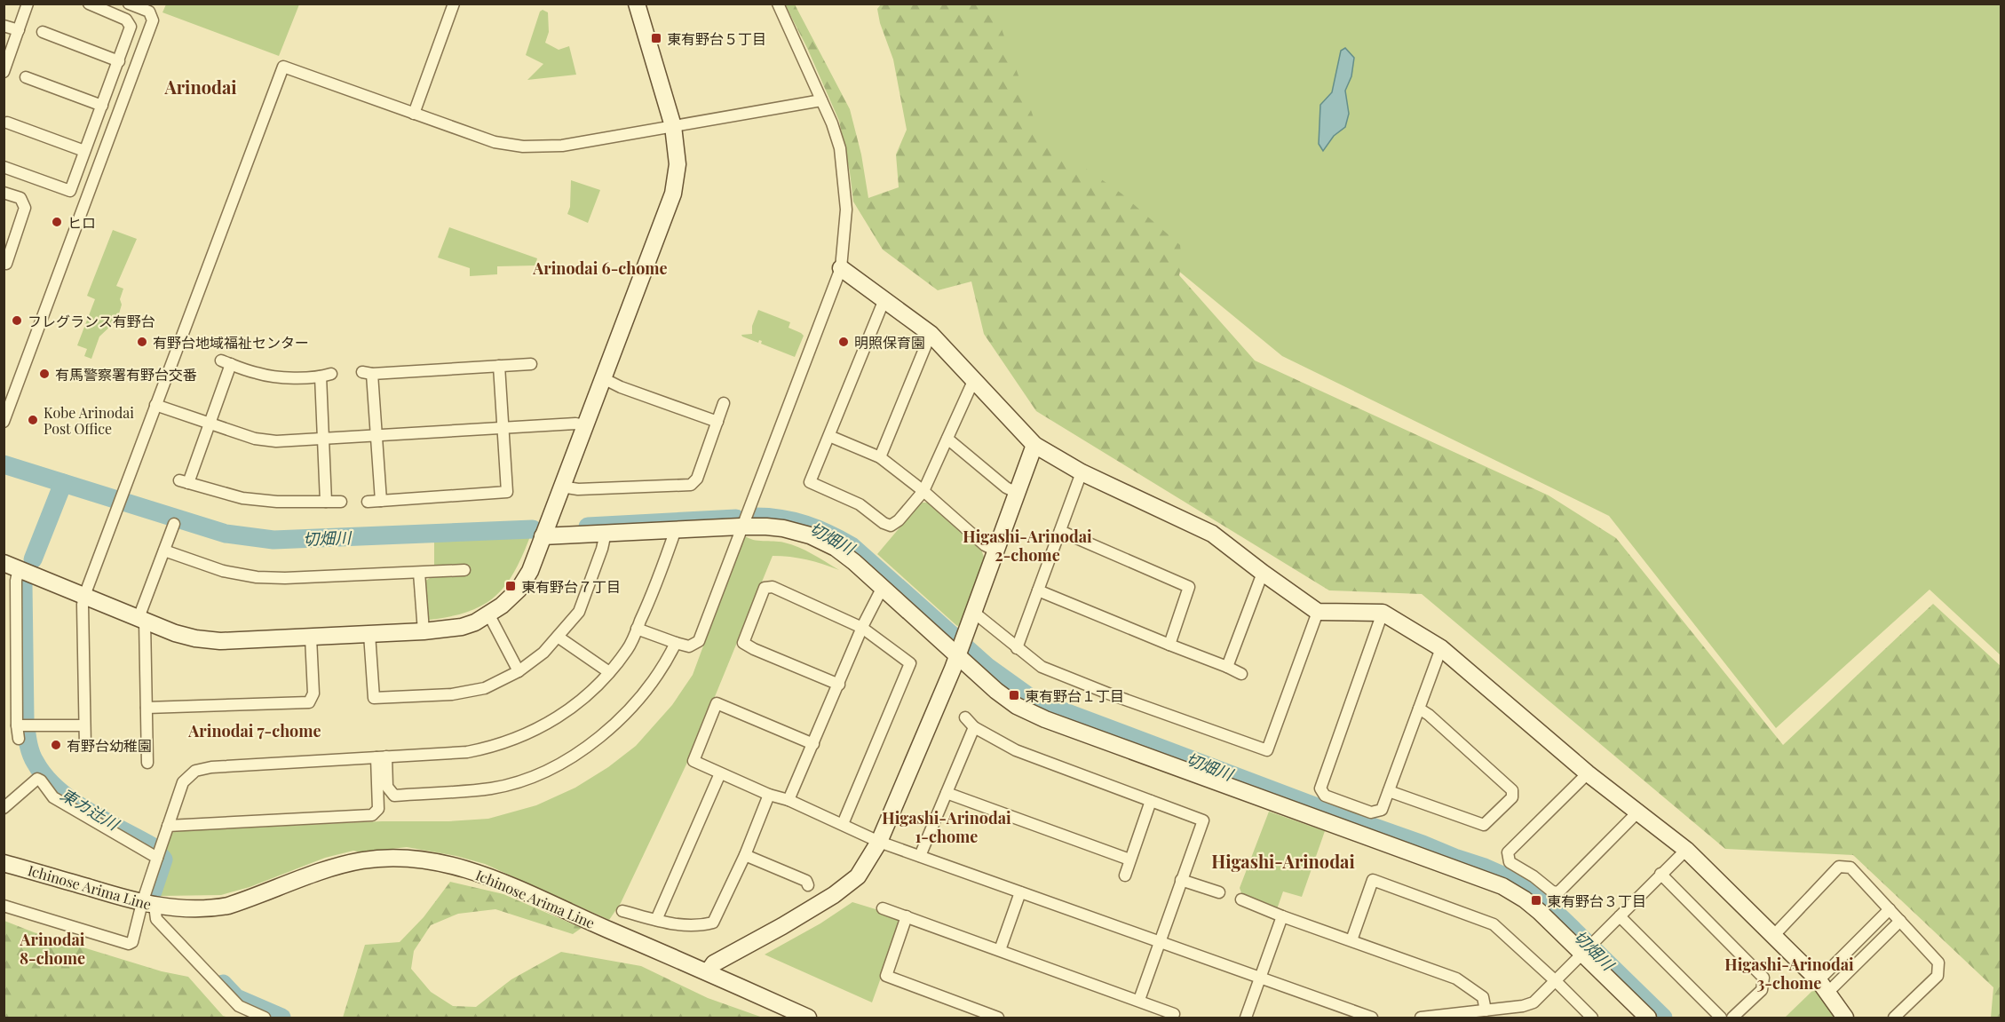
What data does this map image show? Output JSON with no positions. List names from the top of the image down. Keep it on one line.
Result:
{"streets":{"street":["Ichinose Arima Line"]},"districts":["Arinodai","Arinodai 6-chome","Higashi-Arinodai 2-chome","Arinodai 7-chome","Higashi-Arinodai 1-chome","Higashi-Arinodai","Arinodai 8-chome","Higashi-Arinodai 3-chome"],"water":["切畑川","東カ辻川"],"places":{"transit":["東有野台５丁目","東有野台７丁目","東有野台１丁目","東有野台３丁目"],"other":["ヒロ","フレグランス有野台","有野台地域福祉センター","明照保育園","有馬警察署有野台交番","Kobe Arinodai Post Office","有野台幼稚園"]}}
